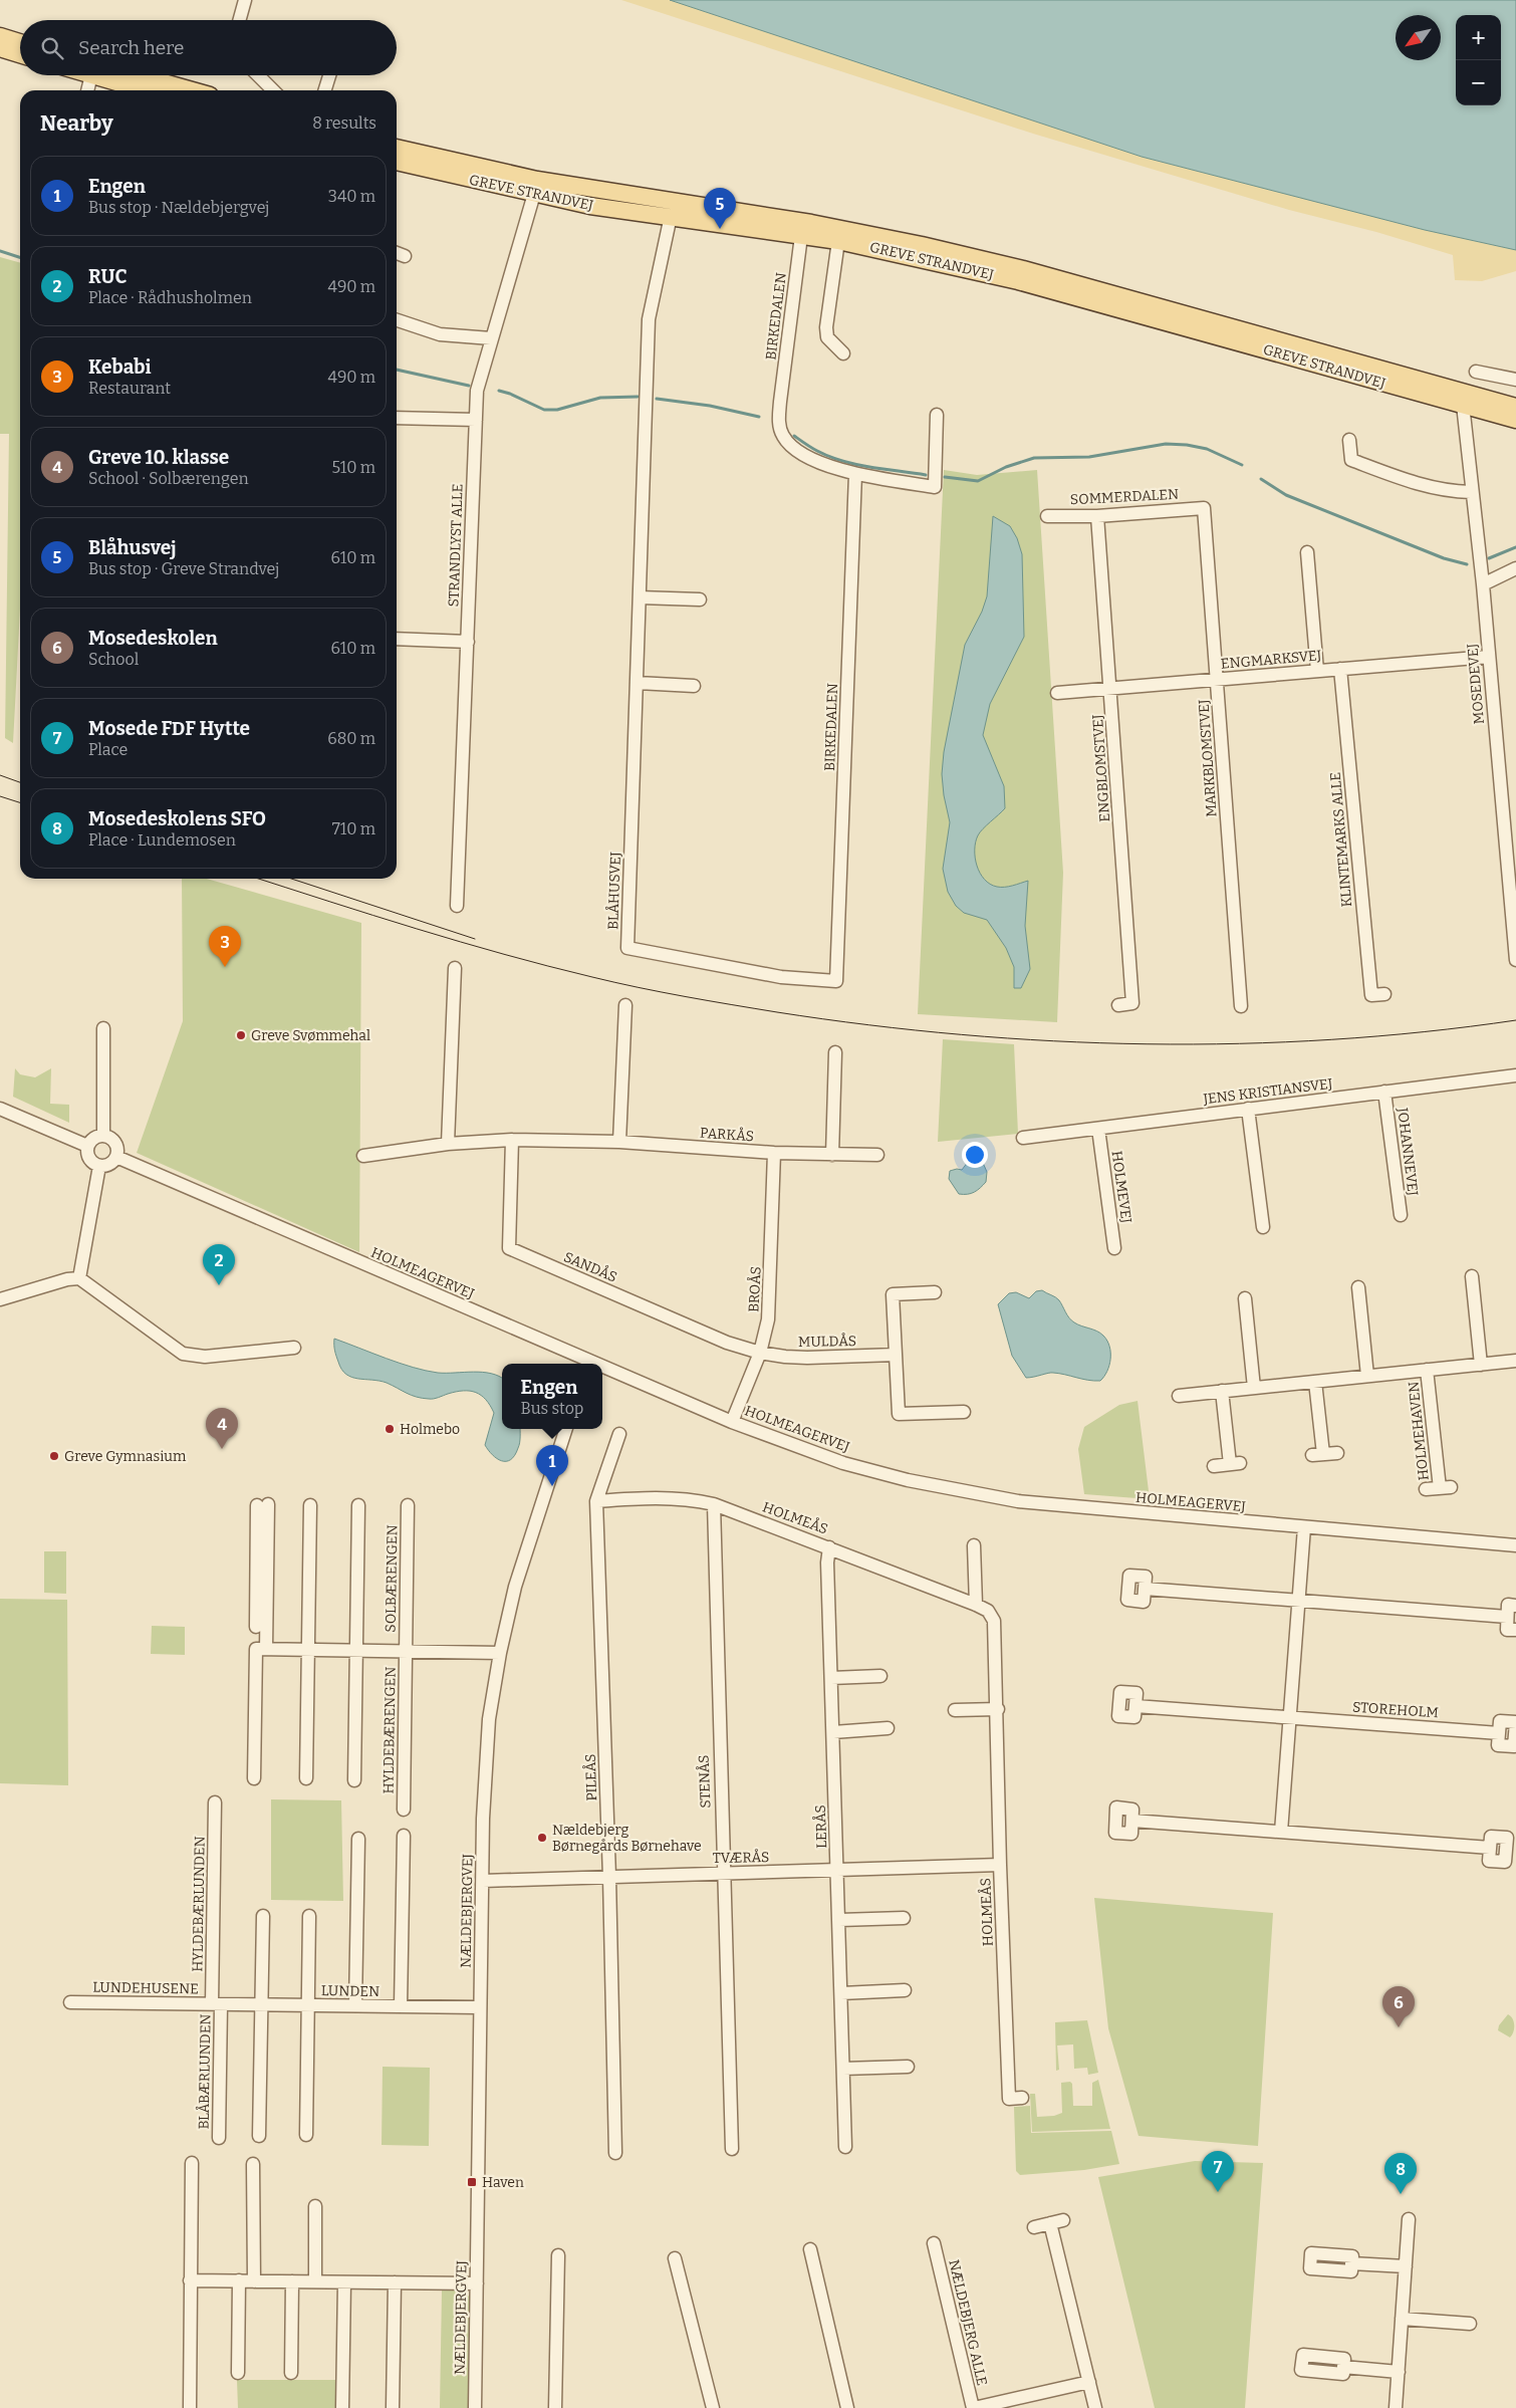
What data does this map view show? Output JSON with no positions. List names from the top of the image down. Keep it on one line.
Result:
{"streets":{"main road":["GREVE STRANDVEJ"],"street":["BIRKEDALEN","SOMMERDALEN","STRANDLYST ALLE","ENGMARKSVEJ","MOSEDEVEJ","MARKBLOMSTVEJ","ENGBLOMSTVEJ","KLINTEMARKS ALLE","BLÅHUSVEJ","JENS KRISTIANSVEJ","PARKÅS","JOHANNEVEJ","HOLMEVEJ","SANDÅS","HOLMEAGERVEJ","BROÅS","MULDÅS","HOLMEHAVEN","HOLMEÅS","SOLBÆRENGEN","STOREHOLM","HYLDEBÆRENGEN","PILEÅS","STENÅS","LERÅS","TVÆRÅS","HYLDEBÆRLUNDEN","NÆLDEBJERGVEJ","LUNDEHUSENE","LUNDEN","BLÅBÆRLUNDEN","NÆLDEBJERG ALLE"]},"crossings":[["GREVE STRANDVEJ","BIRKEDALEN"],["GREVE STRANDVEJ","STRANDLYST ALLE"],["GREVE STRANDVEJ","MOSEDEVEJ"],["GREVE STRANDVEJ","BLÅHUSVEJ"],["BIRKEDALEN","BLÅHUSVEJ"],["SOMMERDALEN","MARKBLOMSTVEJ"],["SOMMERDALEN","ENGBLOMSTVEJ"],["ENGMARKSVEJ","MOSEDEVEJ"],["ENGMARKSVEJ","MARKBLOMSTVEJ"],["ENGMARKSVEJ","ENGBLOMSTVEJ"],["ENGMARKSVEJ","KLINTEMARKS ALLE"],["JENS KRISTIANSVEJ","JOHANNEVEJ"],["JENS KRISTIANSVEJ","HOLMEVEJ"],["PARKÅS","SANDÅS"],["PARKÅS","BROÅS"],["SANDÅS","BROÅS"],["SANDÅS","MULDÅS"],["HOLMEAGERVEJ","BROÅS"],["BROÅS","MULDÅS"],["HOLMEÅS","PILEÅS"],["HOLMEÅS","STENÅS"],["HOLMEÅS","LERÅS"],["HOLMEÅS","TVÆRÅS"],["SOLBÆRENGEN","HYLDEBÆRENGEN"],["PILEÅS","TVÆRÅS"],["STENÅS","TVÆRÅS"],["LERÅS","TVÆRÅS"],["TVÆRÅS","NÆLDEBJERGVEJ"],["HYLDEBÆRLUNDEN","LUNDEHUSENE"],["HYLDEBÆRLUNDEN","LUNDEN"],["HYLDEBÆRLUNDEN","BLÅBÆRLUNDEN"],["NÆLDEBJERGVEJ","LUNDEN"],["LUNDEHUSENE","LUNDEN"],["LUNDEHUSENE","BLÅBÆRLUNDEN"],["LUNDEN","BLÅBÆRLUNDEN"]],"places":{"other":["Greve Svømmehal","Holmebo","Greve Gymnasium","Nældebjerg Børnegårds Børnehave"],"transit":["Haven"]},"north":"bottom left","page":{"map_buttons":["+","−"],"search":"Search here","heading":["Nearby","8 results"],"list":[{"mark":"1","name":"Engen","note":"Bus stop · Nældebjergvej","value":"340 m"},{"mark":"2","name":"RUC","note":"Place · Rådhusholmen","value":"490 m"},{"mark":"3","name":"Kebabi","note":"Restaurant","value":"490 m"},{"mark":"4","name":"Greve 10. klasse","note":"School · Solbærengen","value":"510 m"},{"mark":"5","name":"Blåhusvej","note":"Bus stop · Greve Strandvej","value":"610 m"},{"mark":"6","name":"Mosedeskolen","note":"School","value":"610 m"},{"mark":"7","name":"Mosede FDF Hytte","note":"Place","value":"680 m"},{"mark":"8","name":"Mosedeskolens SFO","note":"Place · Lundemosen","value":"710 m"}],"pins":["5","3","2","4","1","6","7","8"],"popup":["Engen","Bus stop"]}}
